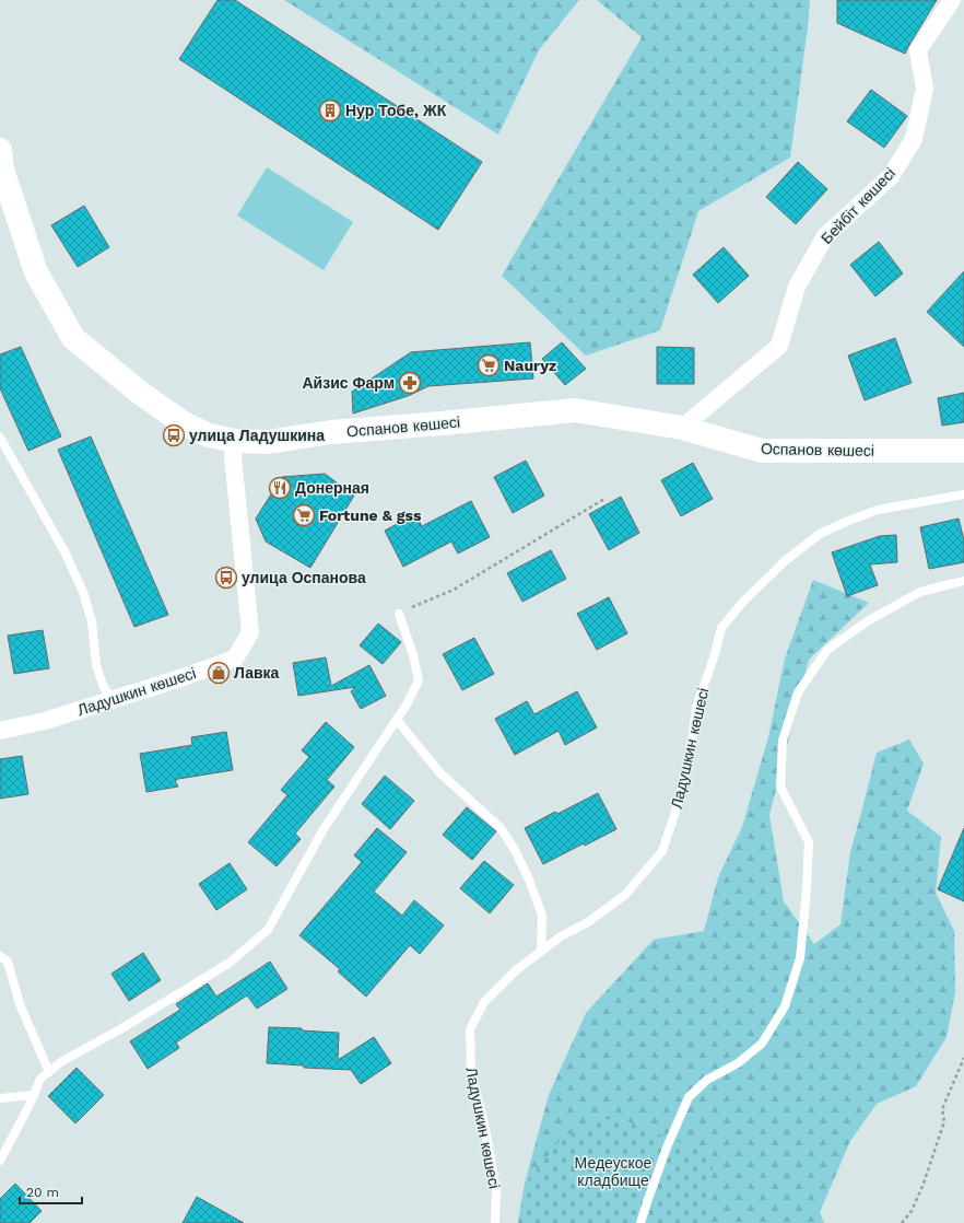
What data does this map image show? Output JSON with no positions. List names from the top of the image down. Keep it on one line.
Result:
{"streets":{"street":["Бейбіт көшесі","Оспанов көшесі","Ладушкин көшесі"]},"crossings":[["Бейбіт көшесі","Оспанов көшесі"],["Оспанов көшесі","Ладушкин көшесі"]],"parks":["Медеуское кладбище"],"places":{"building":["Нур Тобе, ЖК"],"supermarket":["Nauryz","Fortune & gss"],"pharmacy":["Айзис Фарм"],"bus stop":["улица Ладушкина","улица Оспанова"],"restaurant":["Донерная"],"shop":["Лавка"]},"scale_bar":"20 m"}
